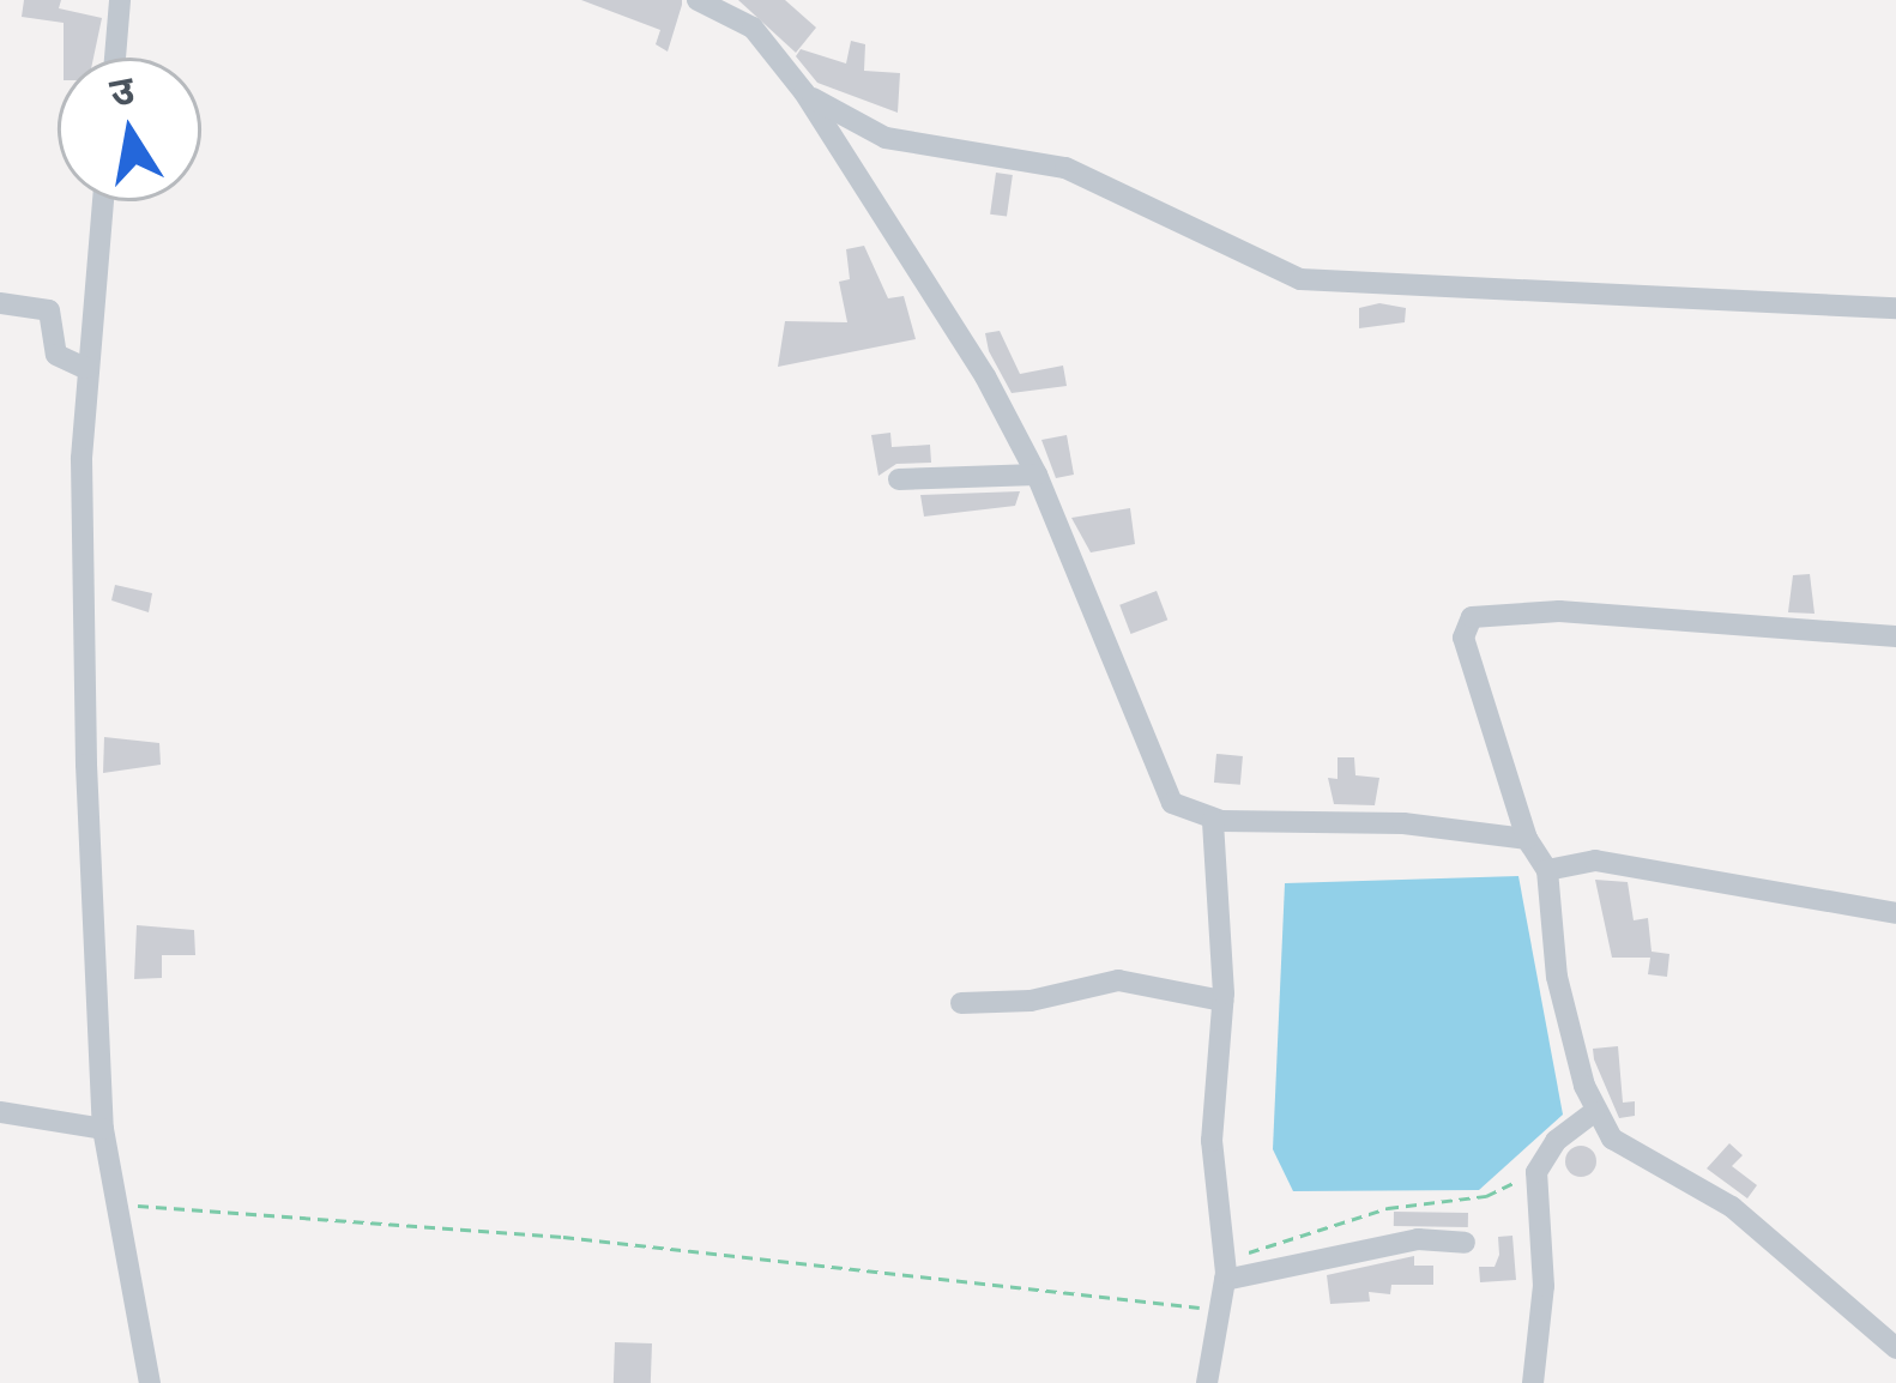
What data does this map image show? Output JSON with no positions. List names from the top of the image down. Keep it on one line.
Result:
{"north":"top"}
